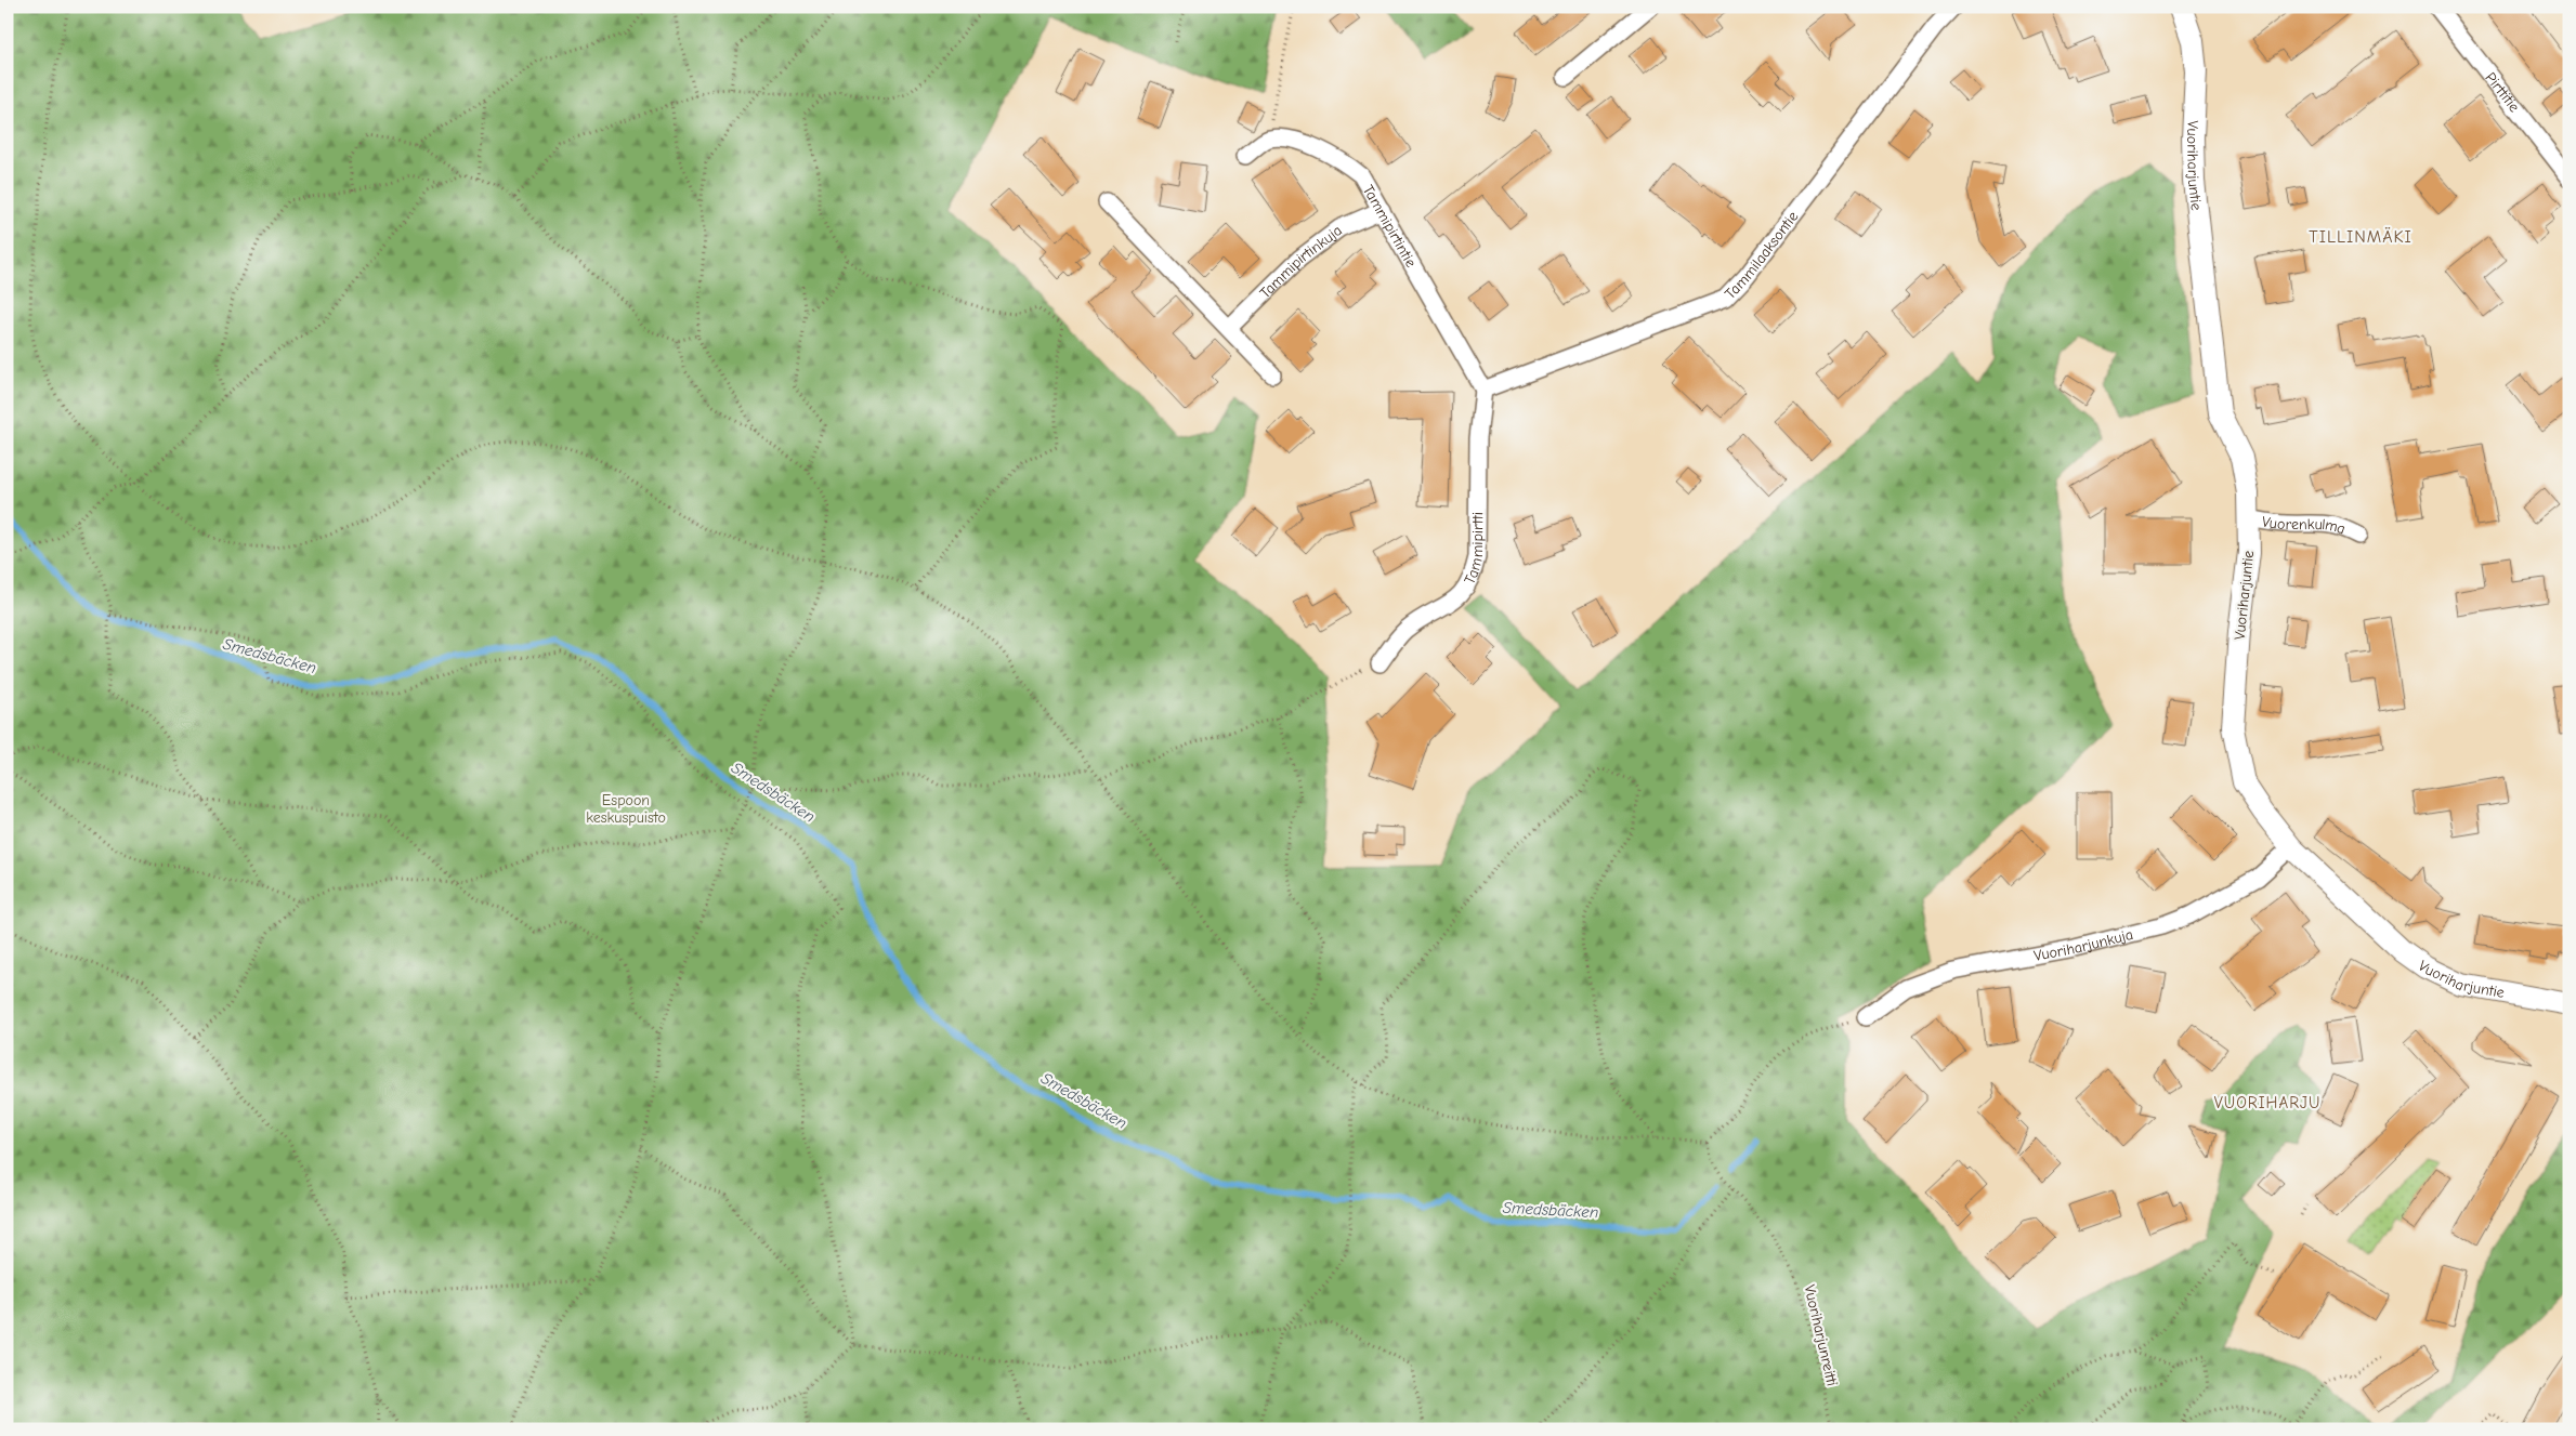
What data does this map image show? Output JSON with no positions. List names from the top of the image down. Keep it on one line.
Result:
{"streets":{"street":["Pirttitie","Vuoriharjuntie","Tammipirtintie","Tammilaaksontie","Tammipirtinkuja","Vuorenkulma","Tammipirtti","Vuoriharjunkuja"],"path":["Vuoriharjunreitti"]},"crossings":[["Vuoriharjuntie","Vuorenkulma"],["Vuoriharjuntie","Vuoriharjunkuja"],["Tammipirtintie","Tammilaaksontie"],["Tammipirtintie","Tammipirtinkuja"],["Tammipirtintie","Tammipirtti"],["Tammilaaksontie","Tammipirtti"]],"districts":["TILLINMÄKI","VUORIHARJU"],"water":["Smedsbäcken"],"parks":["Espoon keskuspuisto"]}
